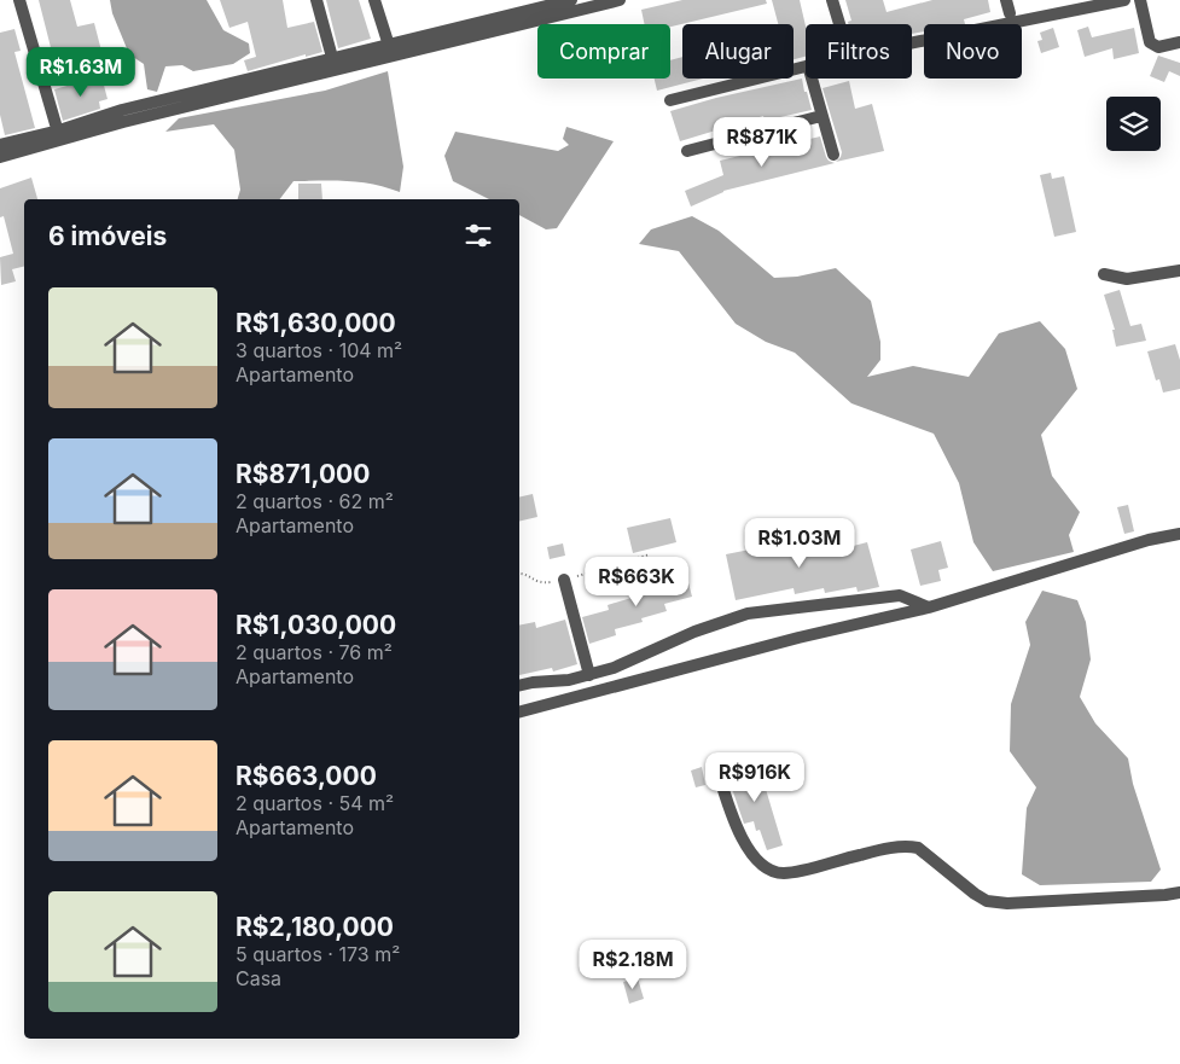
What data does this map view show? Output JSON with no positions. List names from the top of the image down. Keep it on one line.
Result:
{"page":{"chip":["Comprar","Alugar","Filtros","Novo"],"price":["R$1.63M","R$871K","R$1.03M","R$663K","R$916K","R$2.18M"],"heading":"6 imóveis","list":[{"name":"R$1,630,000","note":"3 quartos · 104 m² · Apartamento"},{"name":"R$871,000","note":"2 quartos · 62 m² · Apartamento"},{"name":"R$1,030,000","note":"2 quartos · 76 m² · Apartamento"},{"name":"R$663,000","note":"2 quartos · 54 m² · Apartamento"},{"name":"R$2,180,000","note":"5 quartos · 173 m² · Casa"}]}}
